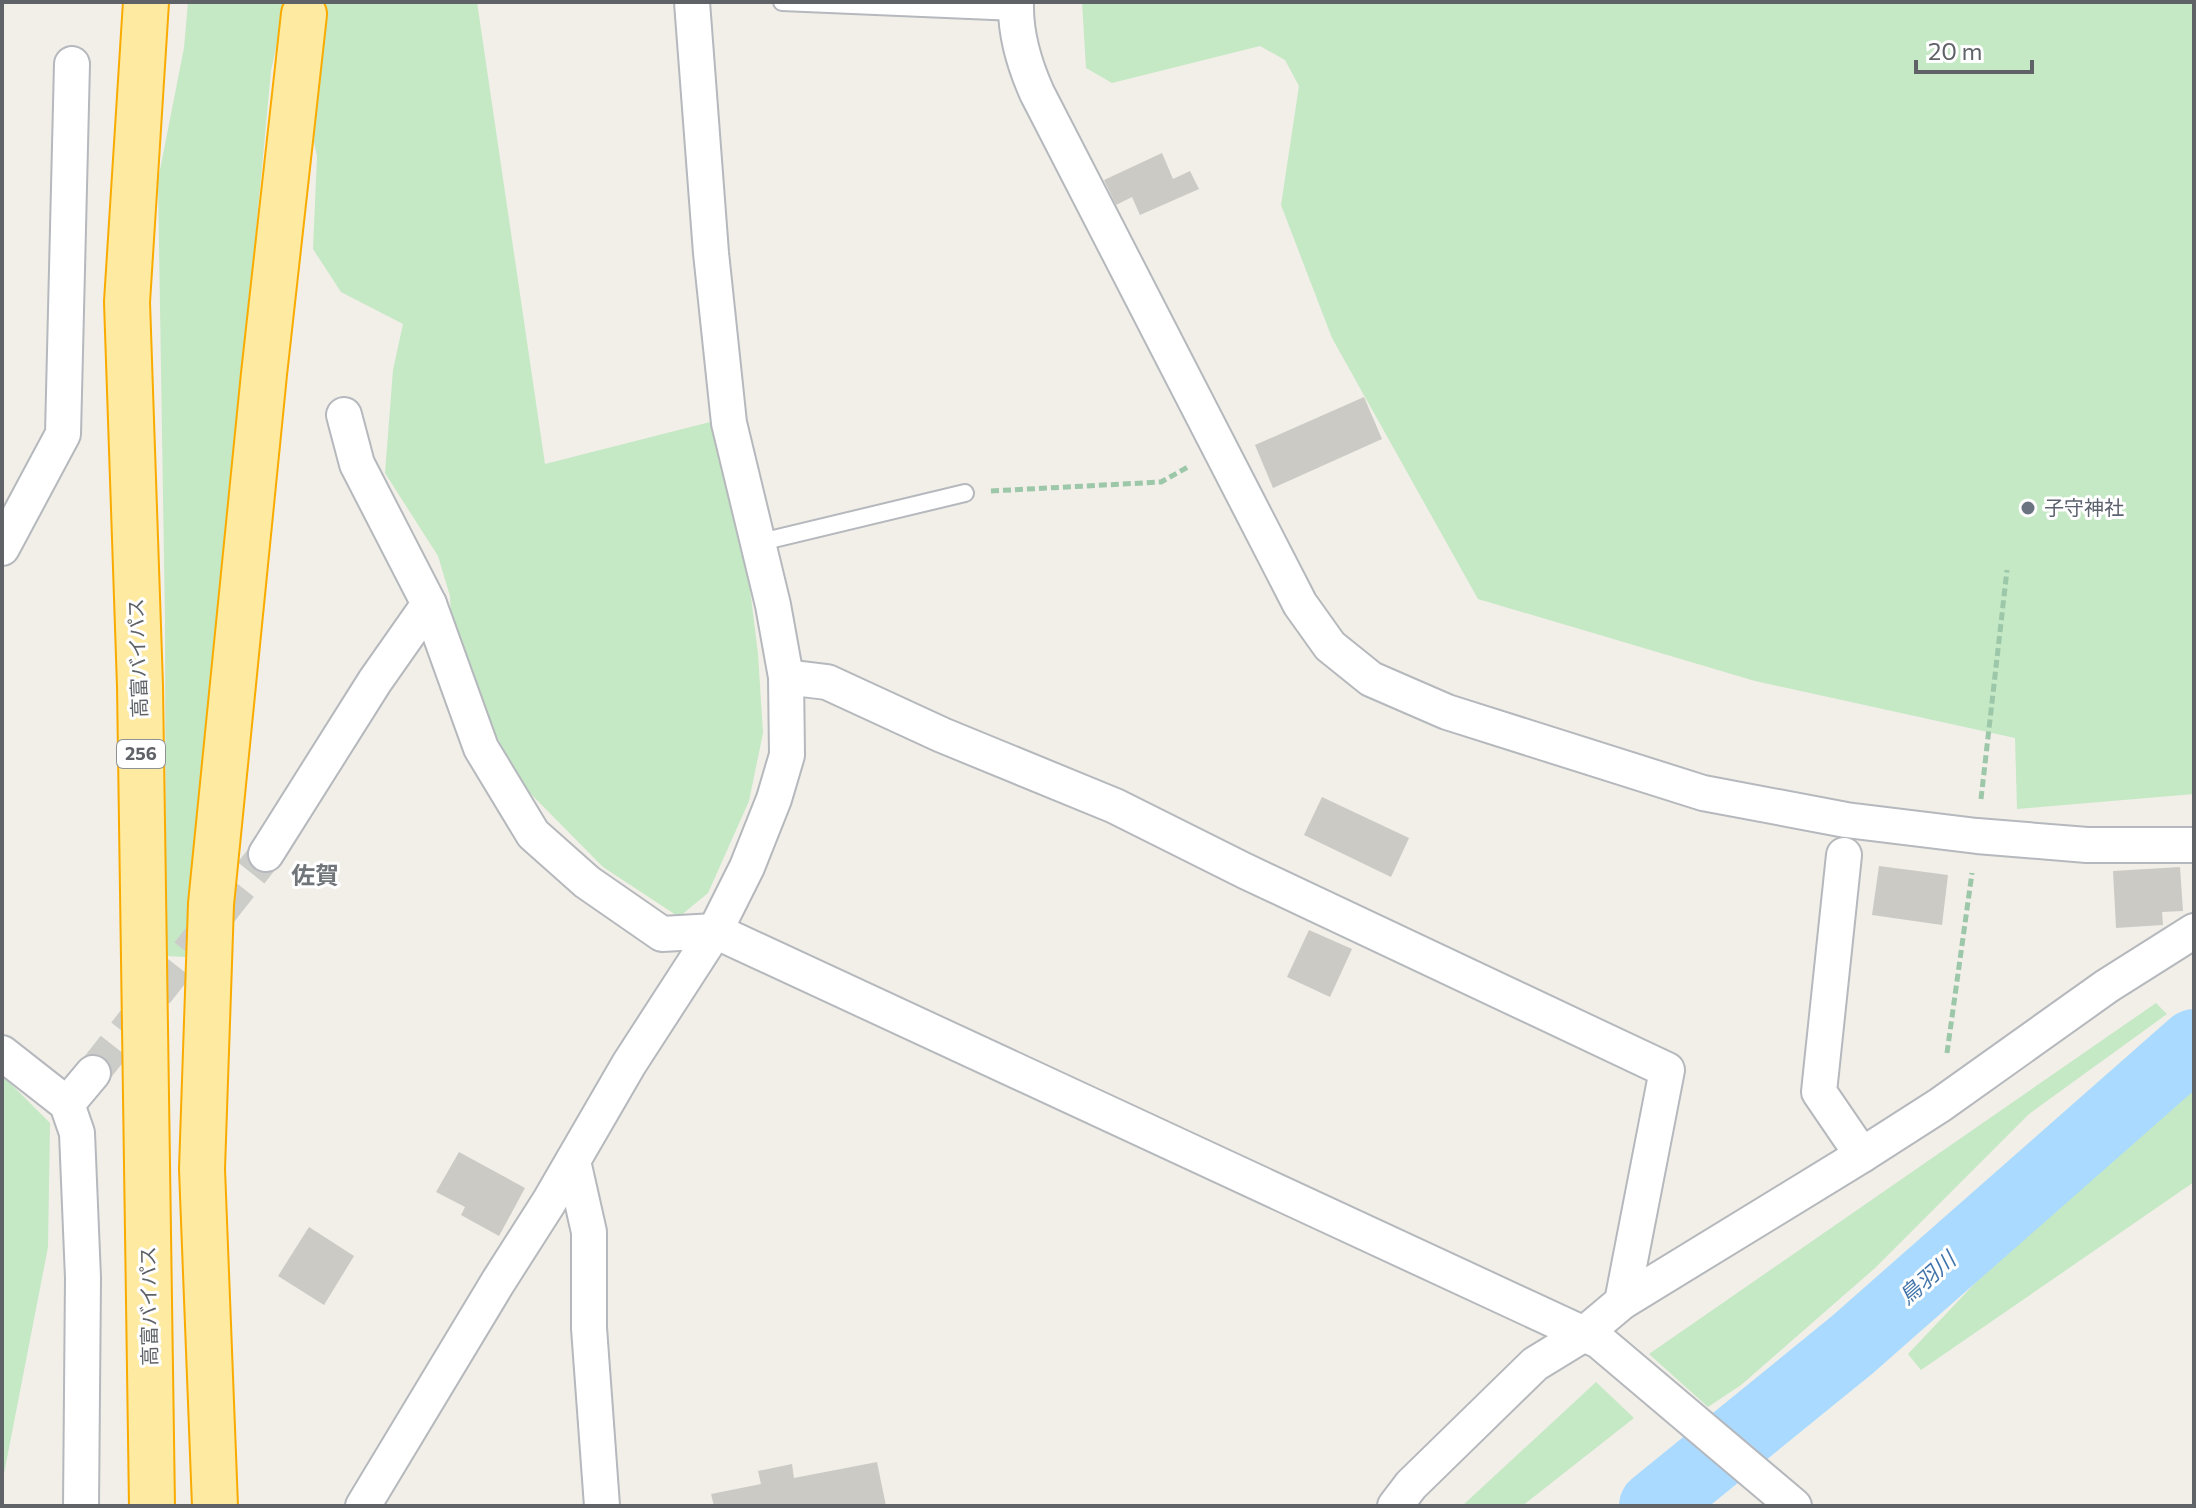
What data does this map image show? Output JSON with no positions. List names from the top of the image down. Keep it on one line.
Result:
{"streets":{"highway":["高富バイパス","256"]},"districts":["佐賀"],"water":["鳥羽川"],"places":["子守神社"],"scale_bar":"20 m"}
